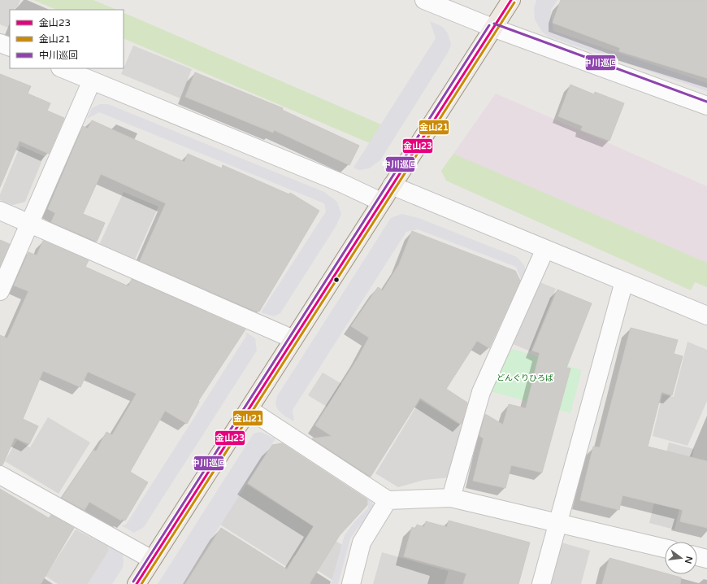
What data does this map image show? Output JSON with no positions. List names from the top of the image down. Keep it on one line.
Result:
{"parks":["どんぐりひろば"],"lines":["transit line 金山23","transit line 金山21","transit line 中川巡回"],"legend":["金山23","金山21","中川巡回"],"north":"right"}
